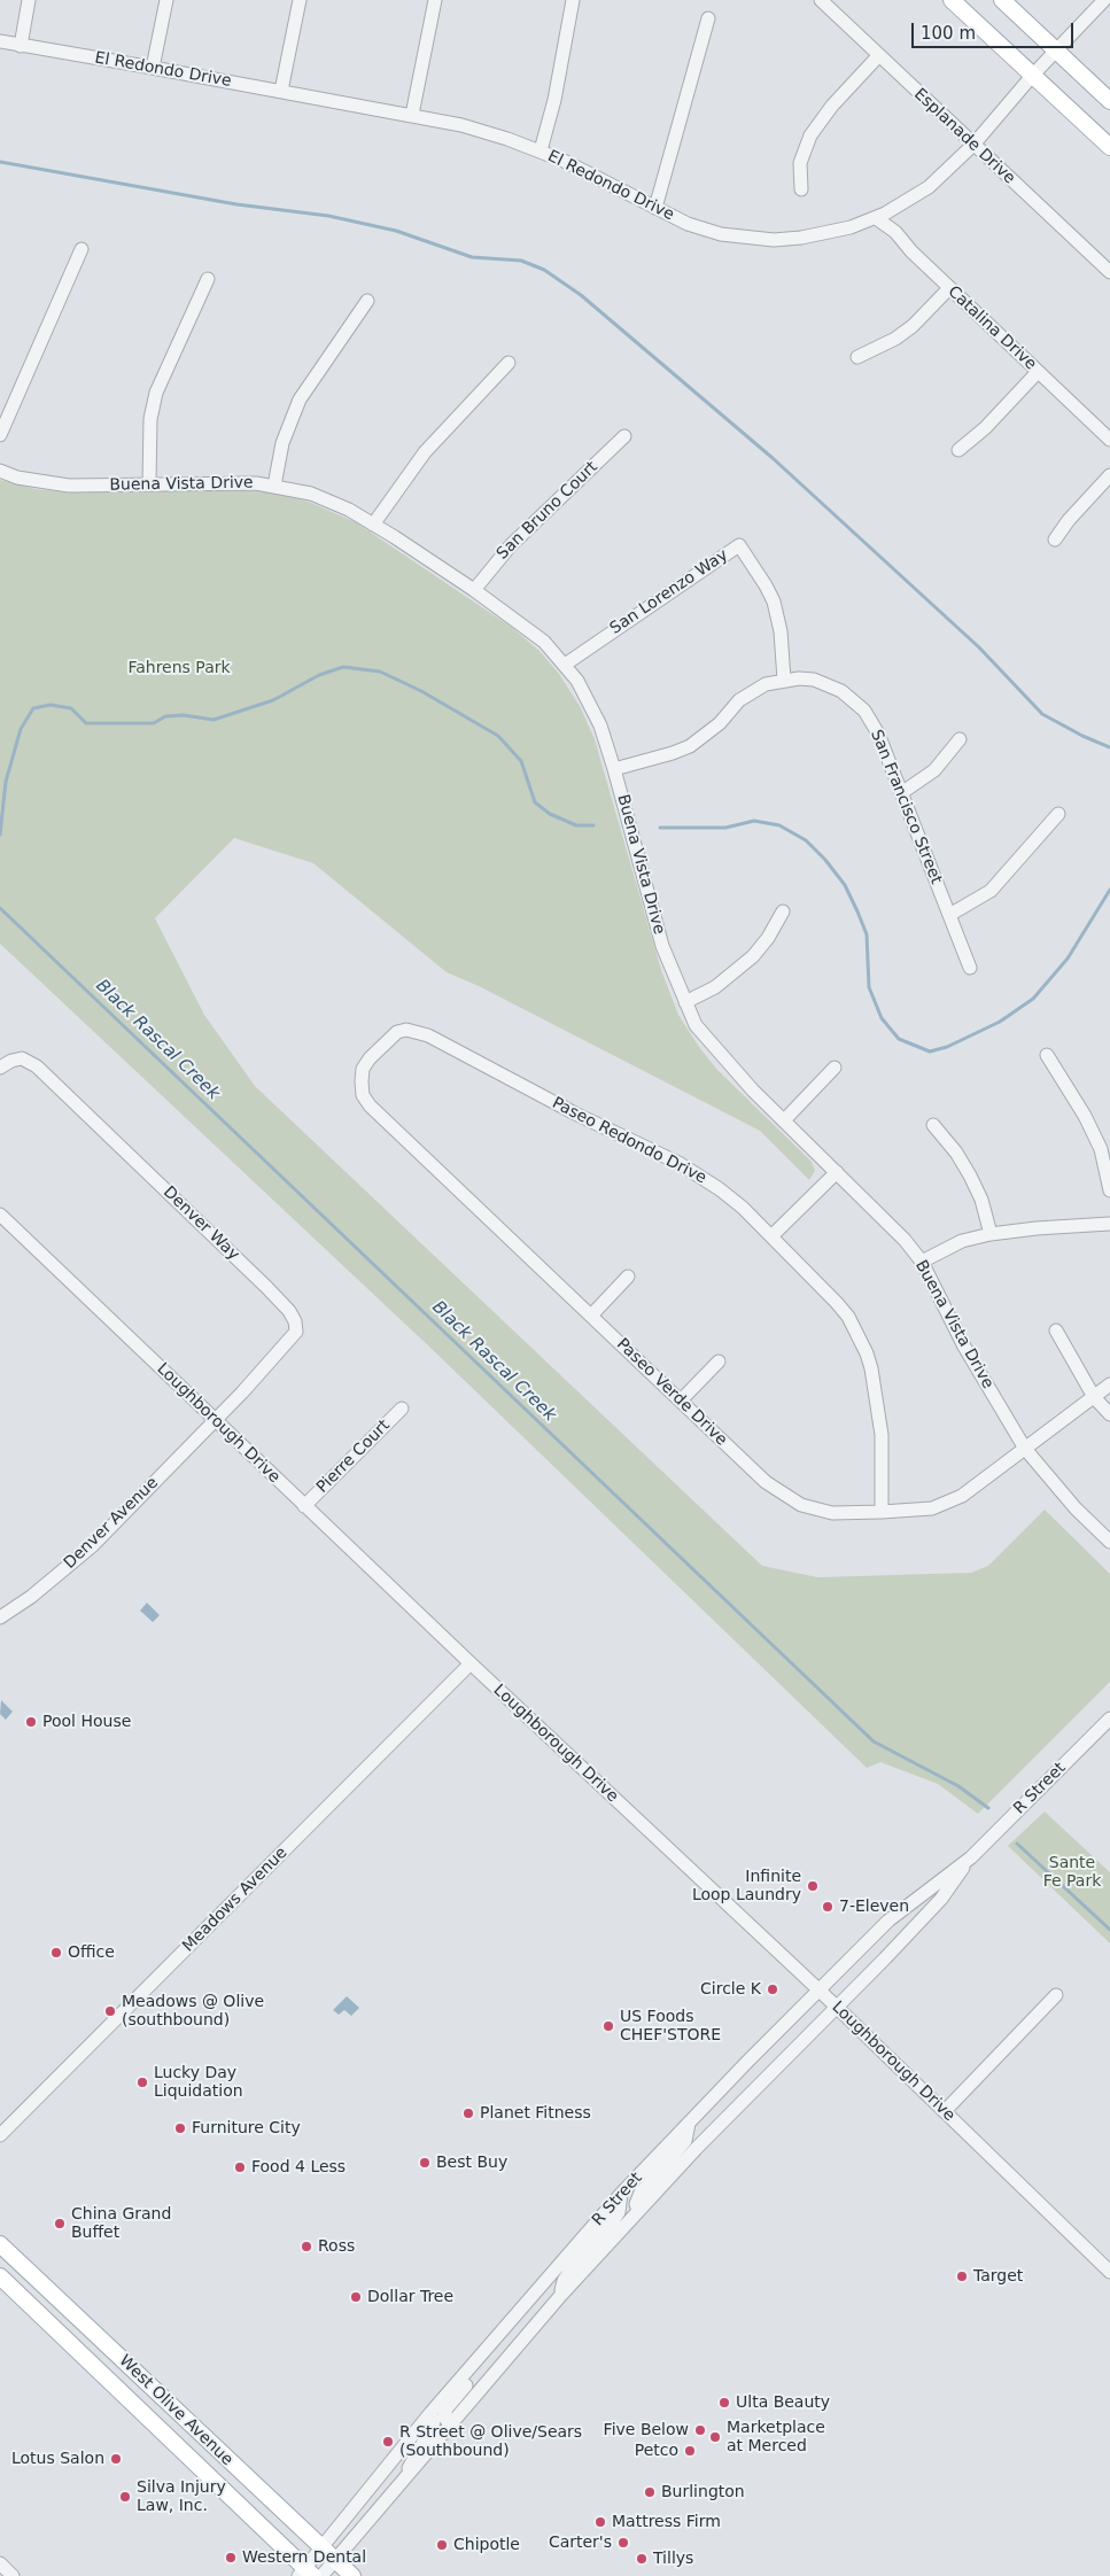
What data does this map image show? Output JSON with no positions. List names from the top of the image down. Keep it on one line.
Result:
{"streets":{"main road":["West Olive Avenue"],"street":["El Redondo Drive","Esplanade Drive","Catalina Drive","Buena Vista Drive","San Bruno Court","San Lorenzo Way","San Francisco Street","Paseo Redondo Drive","Denver Way","Paseo Verde Drive","Loughborough Drive","Pierre Court","Denver Avenue","R Street","Meadows Avenue"]},"crossings":[["El Redondo Drive","Esplanade Drive"],["El Redondo Drive","Catalina Drive"],["Buena Vista Drive","San Bruno Court"],["Buena Vista Drive","San Lorenzo Way"],["Buena Vista Drive","San Francisco Street"],["Buena Vista Drive","Paseo Verde Drive"],["San Lorenzo Way","San Francisco Street"],["Paseo Redondo Drive","Paseo Verde Drive"],["Denver Way","Loughborough Drive"],["Denver Way","Denver Avenue"],["Loughborough Drive","Pierre Court"],["Loughborough Drive","Denver Avenue"],["Loughborough Drive","R Street"],["Loughborough Drive","Meadows Avenue"],["R Street","West Olive Avenue"]],"water":["Black Rascal Creek"],"parks":["Fahrens Park","Sante Fe Park"],"places":["Pool House","Infinite Loop Laundry","7-Eleven","Office","Circle K","Meadows @ Olive (southbound)","US Foods CHEF'STORE","Lucky Day Liquidation","Planet Fitness","Furniture City","Best Buy","Food 4 Less","China Grand Buffet","Ross","Target","Dollar Tree","Ulta Beauty","Five Below","Marketplace at Merced","R Street @ Olive/Sears (Southbound)","Petco","Lotus Salon","Burlington","Silva Injury Law, Inc.","Mattress Firm","Carter's","Chipotle","Western Dental","Tillys"],"scale_bar":"100 m"}
